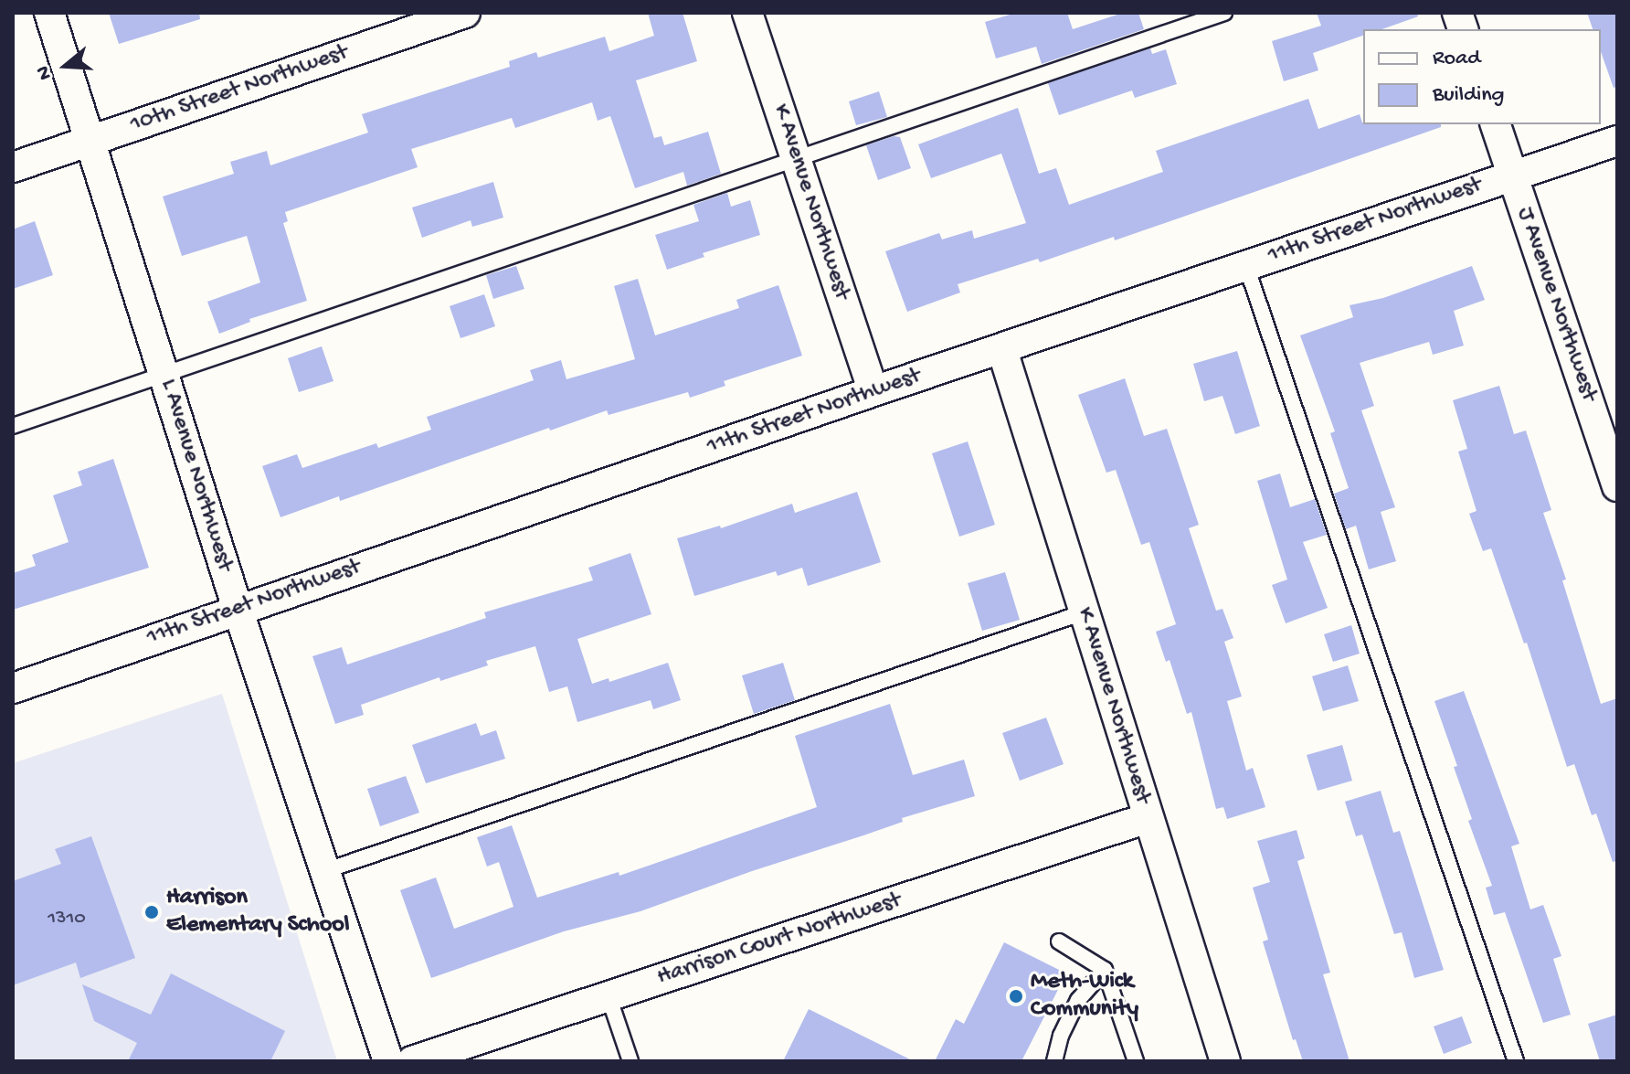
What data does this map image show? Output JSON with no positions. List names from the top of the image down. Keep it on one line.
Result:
{"streets":{"street":["10th Street Northwest","K Avenue Northwest","11th Street Northwest","J Avenue Northwest","L Avenue Northwest","Harrison Court Northwest"]},"crossings":[["10th Street Northwest","L Avenue Northwest"],["K Avenue Northwest","11th Street Northwest"],["K Avenue Northwest","Harrison Court Northwest"],["11th Street Northwest","J Avenue Northwest"],["11th Street Northwest","L Avenue Northwest"]],"places":["Harrison Elementary School","Meth-Wick Community"],"house_numbers":["1310"],"legend":["Road","Building"],"north":"left"}
